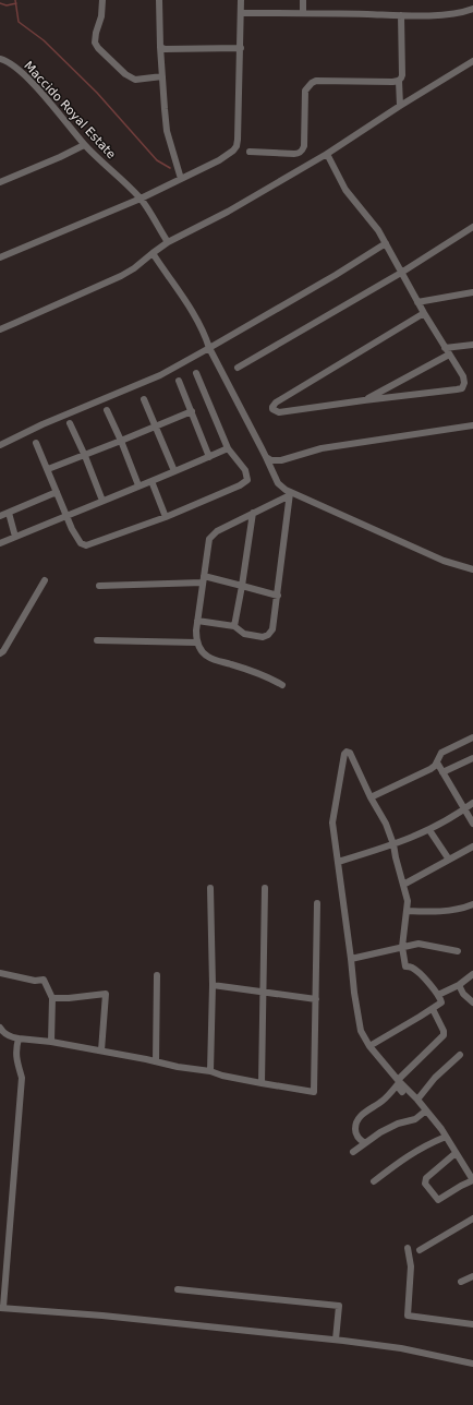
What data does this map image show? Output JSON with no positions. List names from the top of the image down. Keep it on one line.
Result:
{"streets":{"street":["Maccido Royal Estate"]}}
